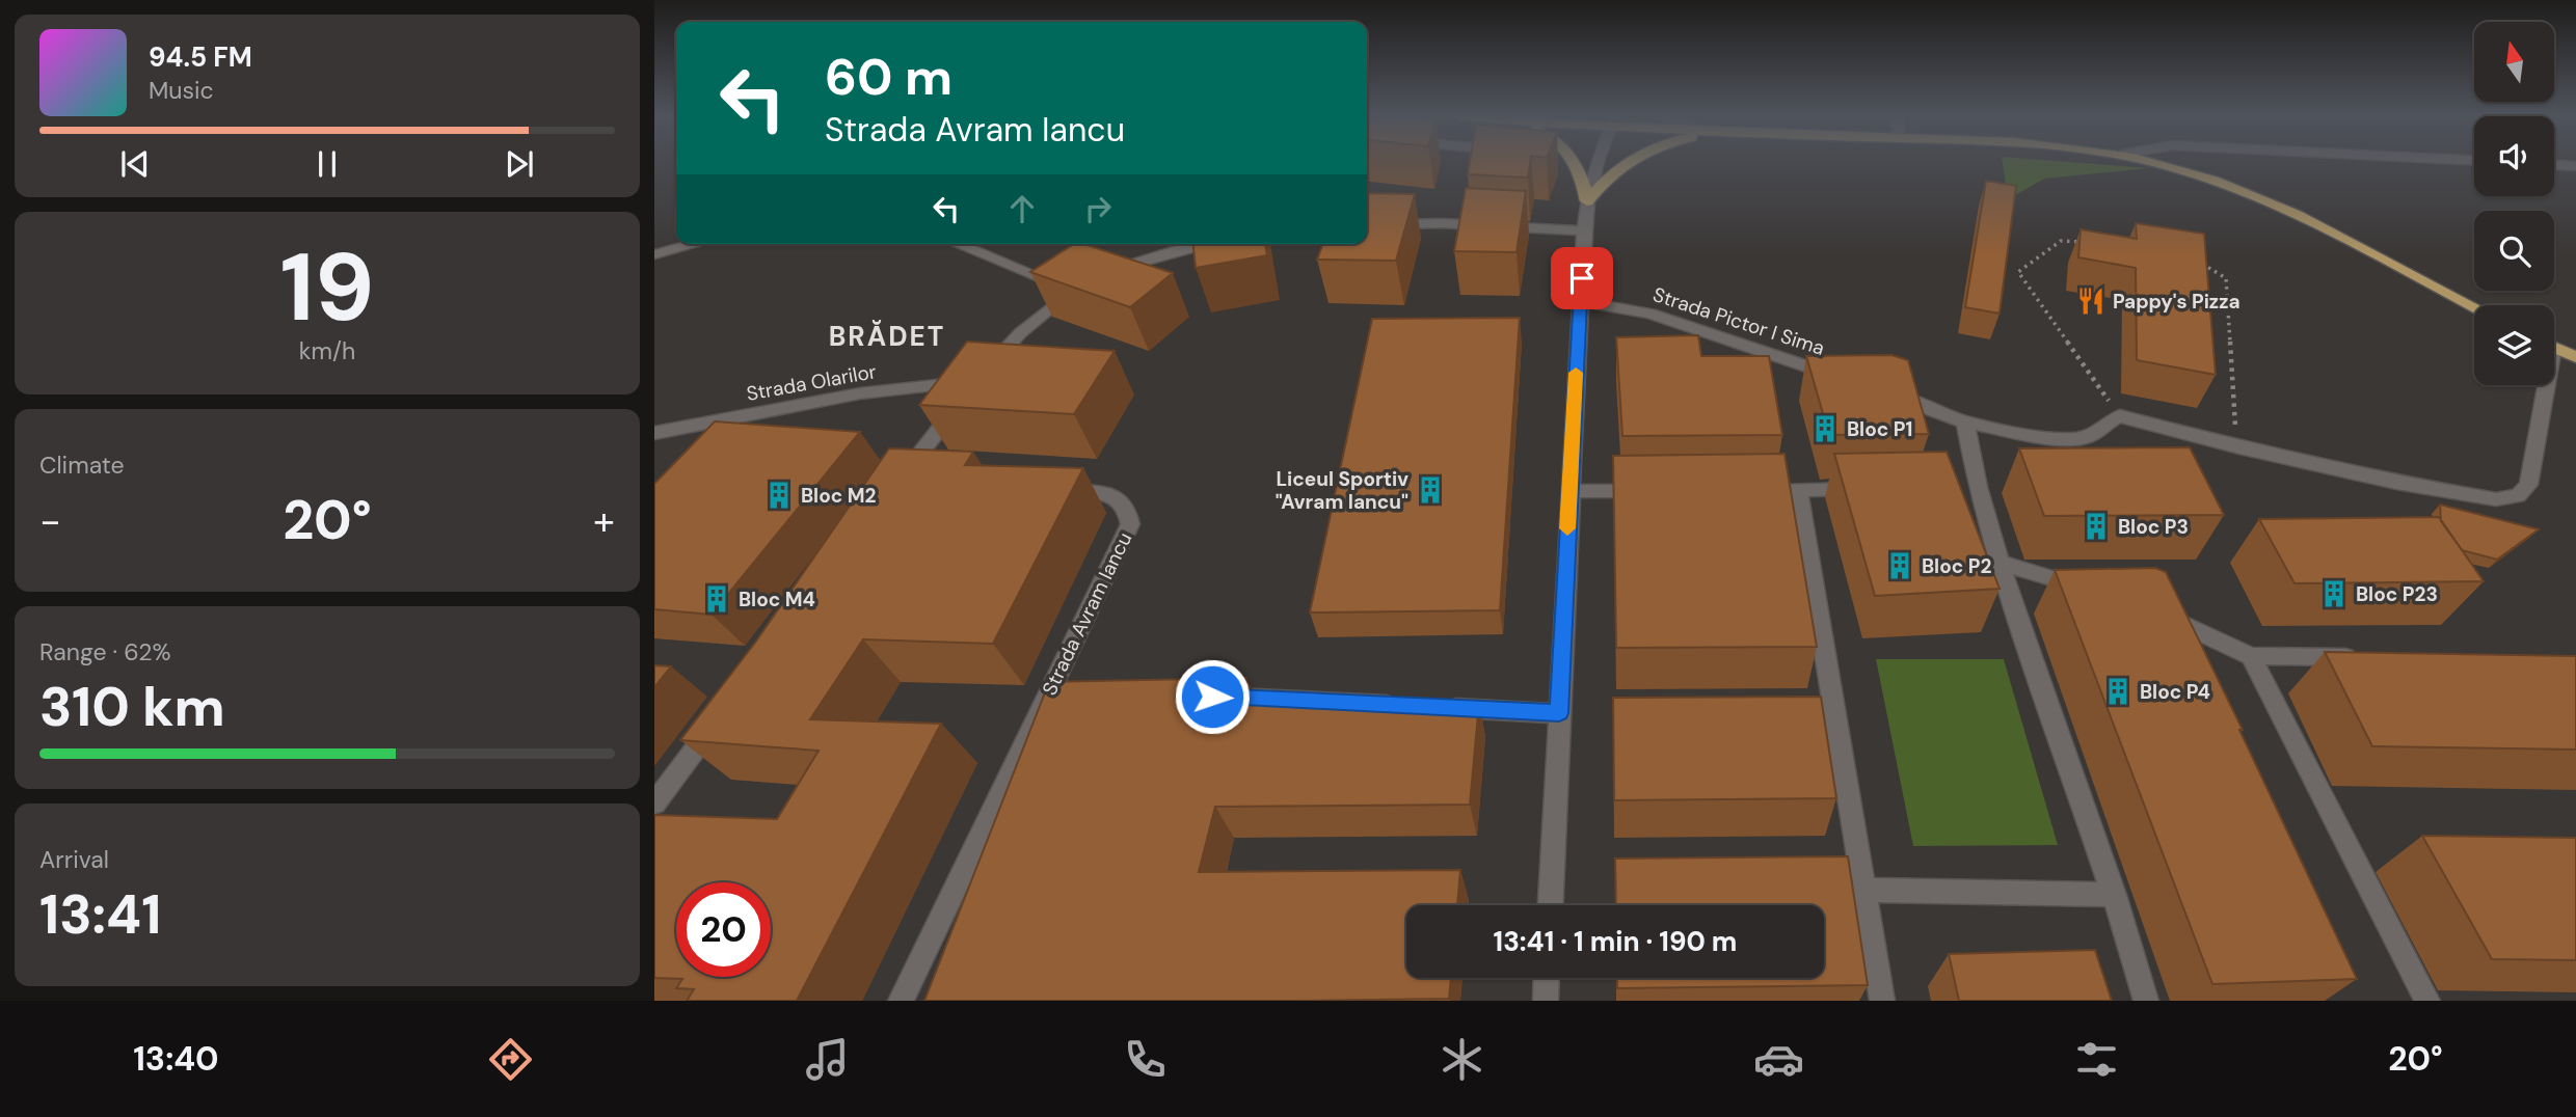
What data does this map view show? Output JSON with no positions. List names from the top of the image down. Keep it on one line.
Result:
{"streets":{"street":["Strada Pictor I Sima","Strada Olarilor","Strada Avram Iancu"]},"districts":["BRĂDET"],"places":{"restaurant":["Pappy's Pizza"],"building":["Bloc P1","Liceul Sportiv \"Avram Iancu\"","Bloc M2","Bloc P3","Bloc P2","Bloc P23","Bloc M4","Bloc P4"]},"north":"top","page":{"turn":["60 m","Strada Avram Iancu"],"song":["94.5 FM","Music"],"tile":[["19","km/h"],"Climate",["Range · 62%","310 km"],["Arrival","13:41"]],"heat":["−","20°","+"],"limit":"20","trip":"13:41 · 1 min · 190 m","tabs":["13:40","20°"]}}
